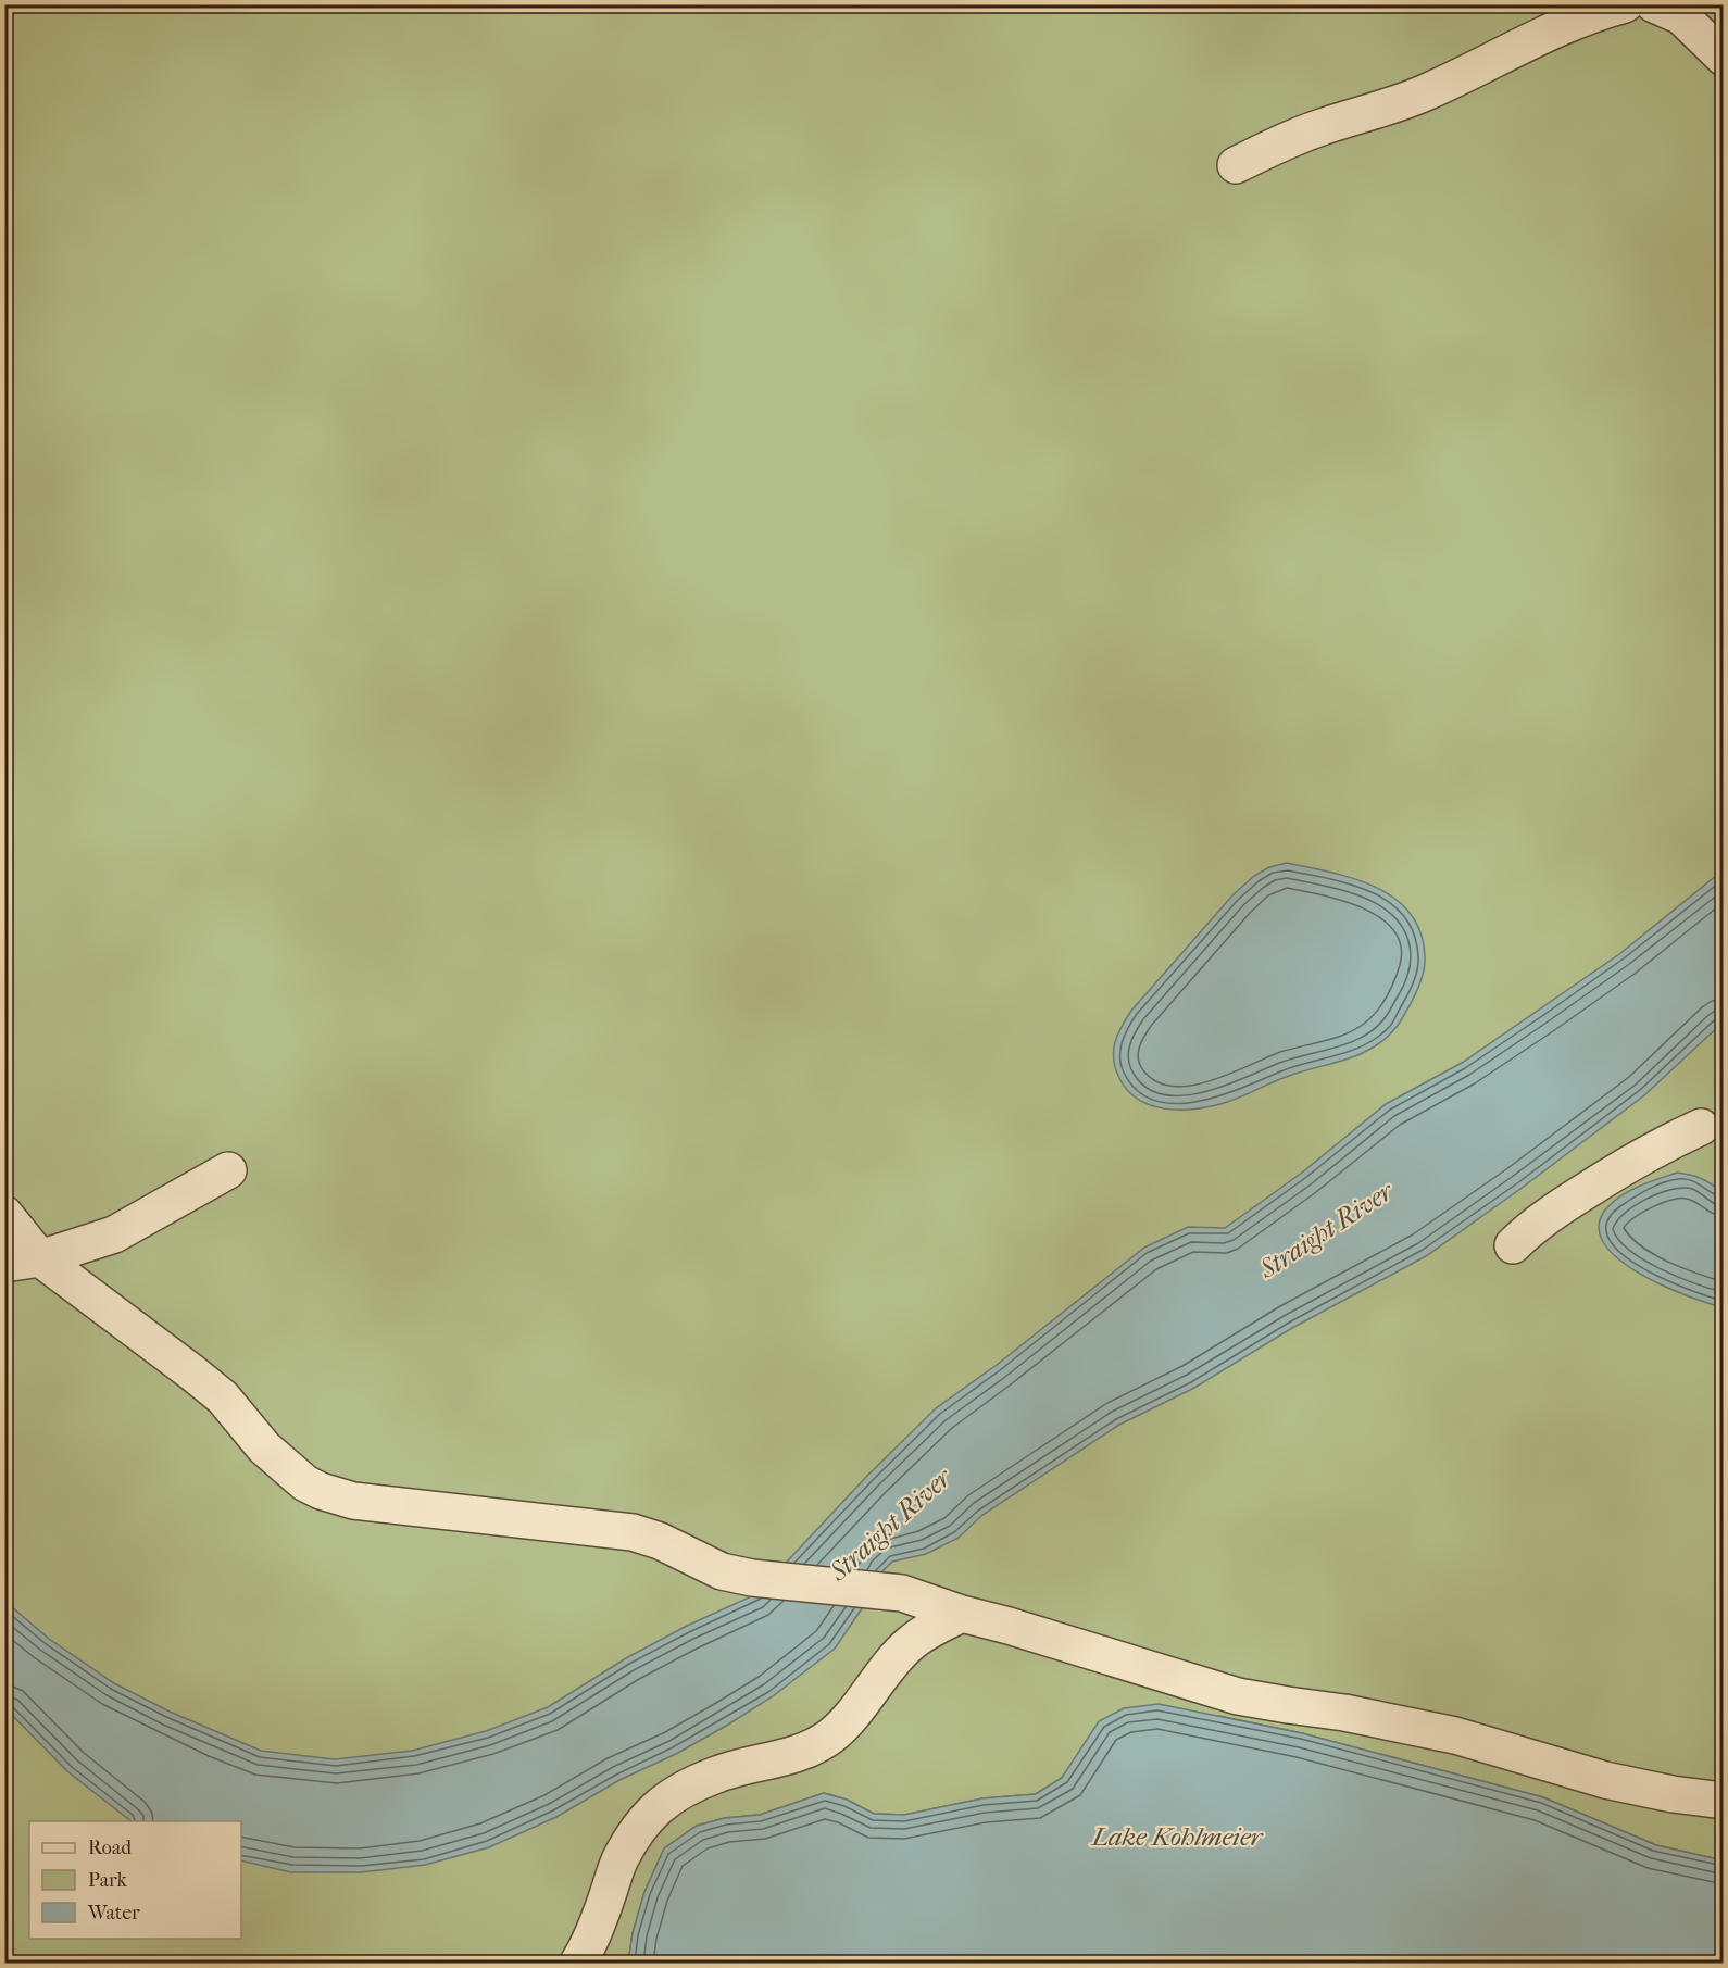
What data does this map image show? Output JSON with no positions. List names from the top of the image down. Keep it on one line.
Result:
{"water":["Straight River","Lake Kohlmeier"],"legend":["Road","Park","Water"]}
